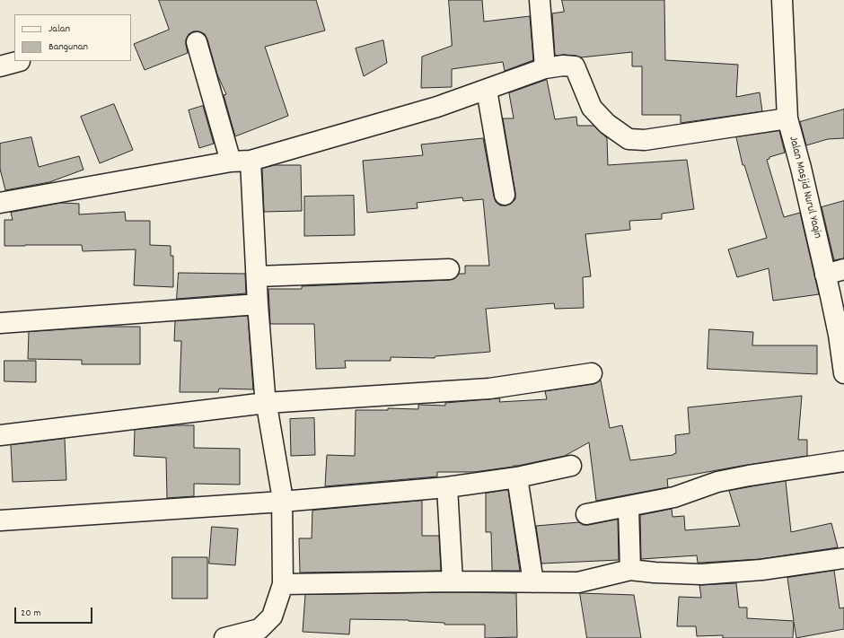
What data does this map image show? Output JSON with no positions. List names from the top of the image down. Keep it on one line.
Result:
{"streets":{"street":["Jalan Masjid Nurul Yaqin"]},"legend":["Jalan","Bangunan"],"scale_bar":"20 m"}
